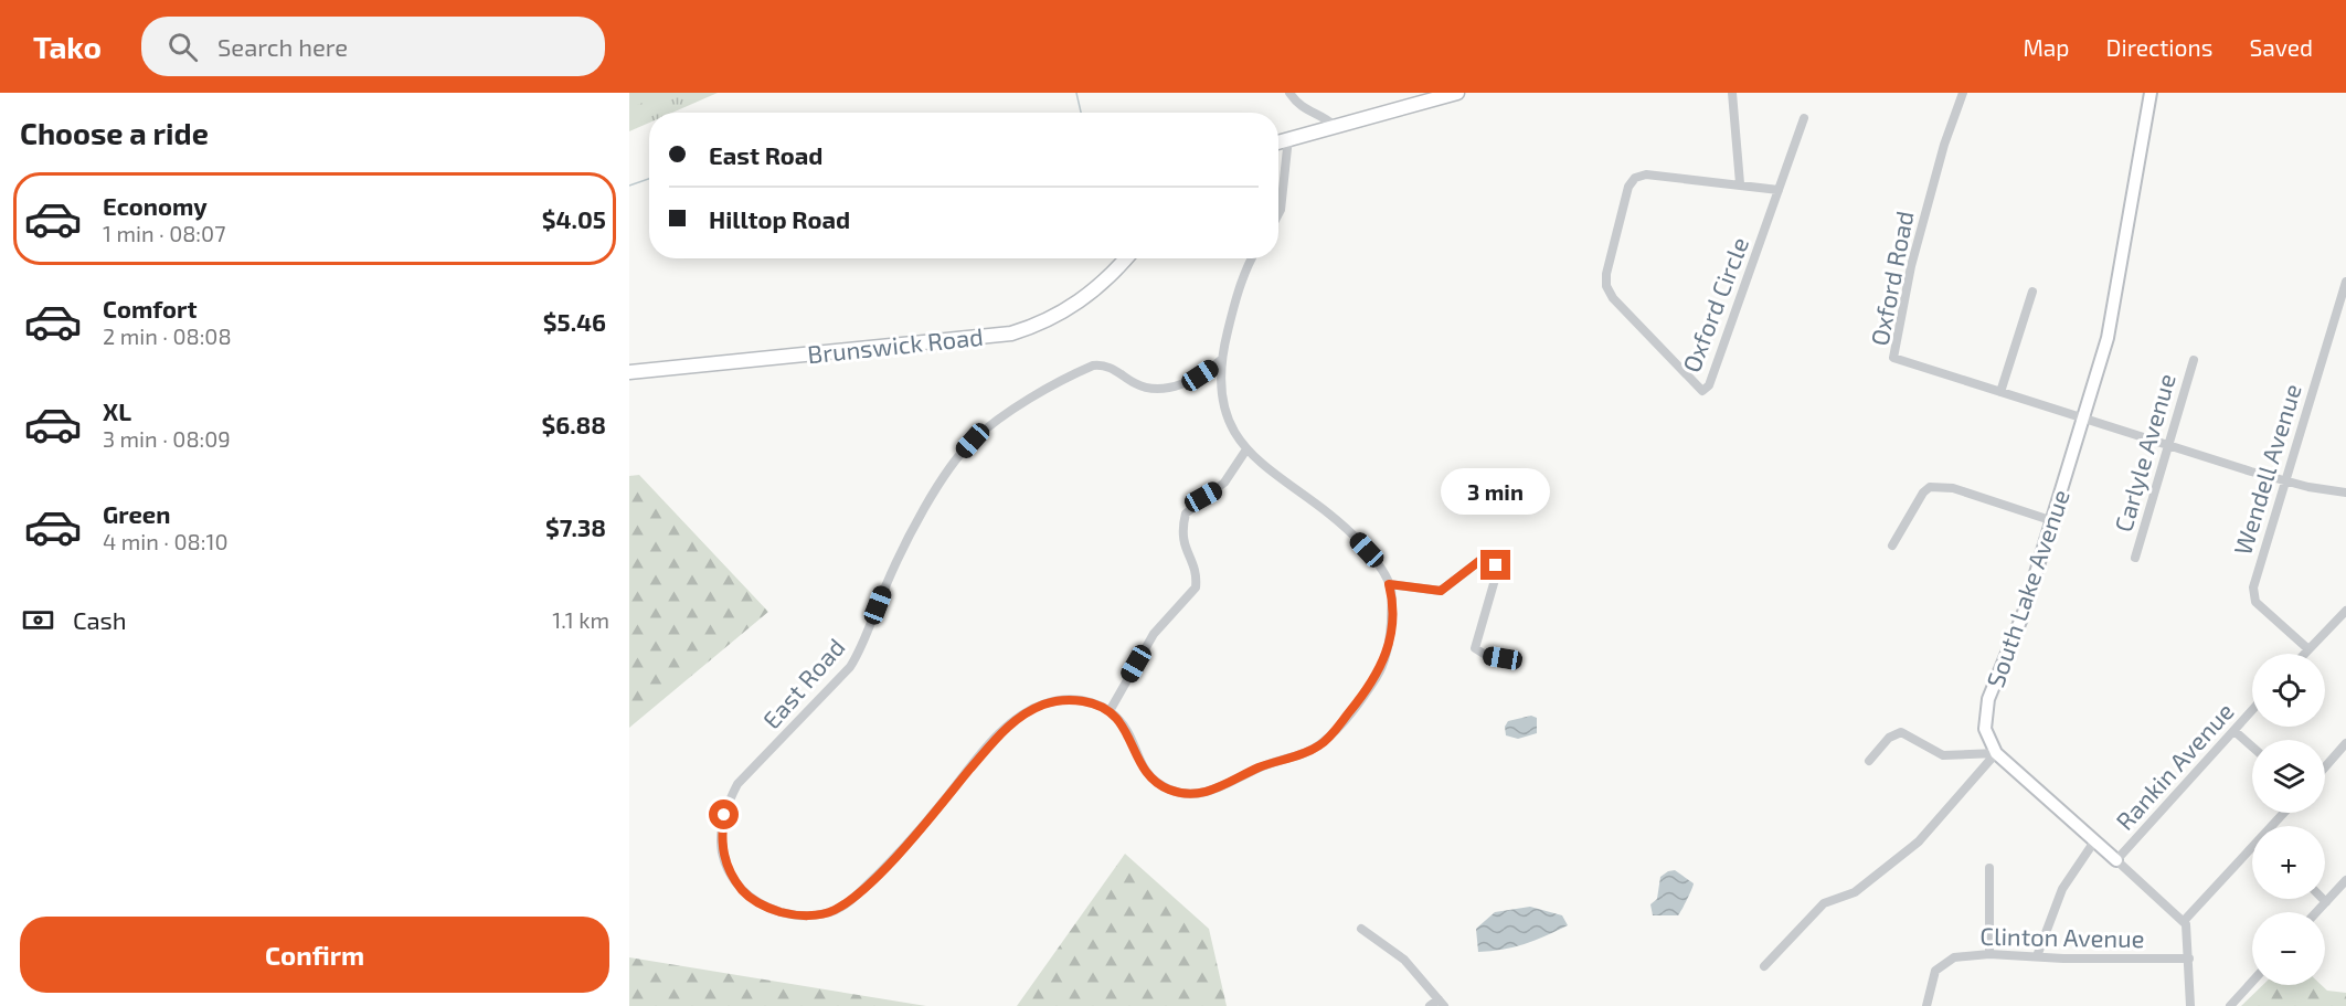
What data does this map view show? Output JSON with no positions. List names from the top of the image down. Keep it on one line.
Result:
{"streets":{"main road":["Brunswick Road"],"street":["Oxford Road","Oxford Circle","Carlyle Avenue","Wendell Avenue","South Lake Avenue","East Road","Rankin Avenue","Clinton Avenue"]},"crossings":[["Oxford Road","Carlyle Avenue"],["Oxford Road","Wendell Avenue"],["Oxford Road","South Lake Avenue"],["South Lake Avenue","Rankin Avenue"]],"page":{"header":"Tako","search":"Search here","nav":["Map","Directions","Saved"],"heading":"Choose a ride","banner":["East Road","Hilltop Road"],"list":[{"name":"Economy","note":"1 min · 08:07","value":"$4.05"},{"name":"Comfort","note":"2 min · 08:08","value":"$5.46"},{"name":"XL","note":"3 min · 08:09","value":"$6.88"},{"name":"Green","note":"4 min · 08:10","value":"$7.38"}],"bubble":"3 min","pay":["Cash","1.1 km"],"map_buttons":["+","−"],"buttons":"Confirm"}}
